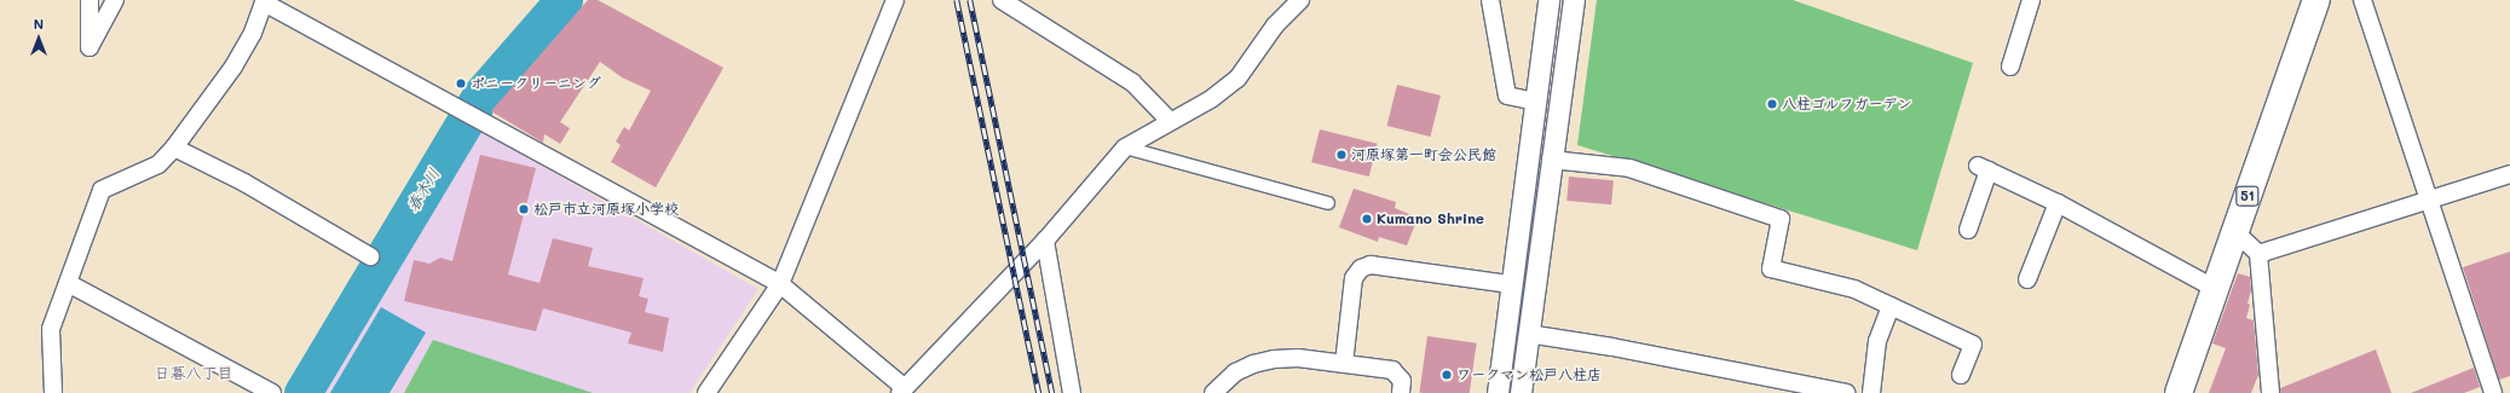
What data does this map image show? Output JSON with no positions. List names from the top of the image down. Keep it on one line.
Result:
{"streets":{"main road":["51"]},"districts":["日暮八丁目"],"water":["春木川"],"places":["ポニークリーニング","八柱ゴルフガーデン","河原塚第一町会公民館","松戸市立河原塚小学校","Kumano Shrine","ワークマン松戸八柱店"],"north":"top"}
